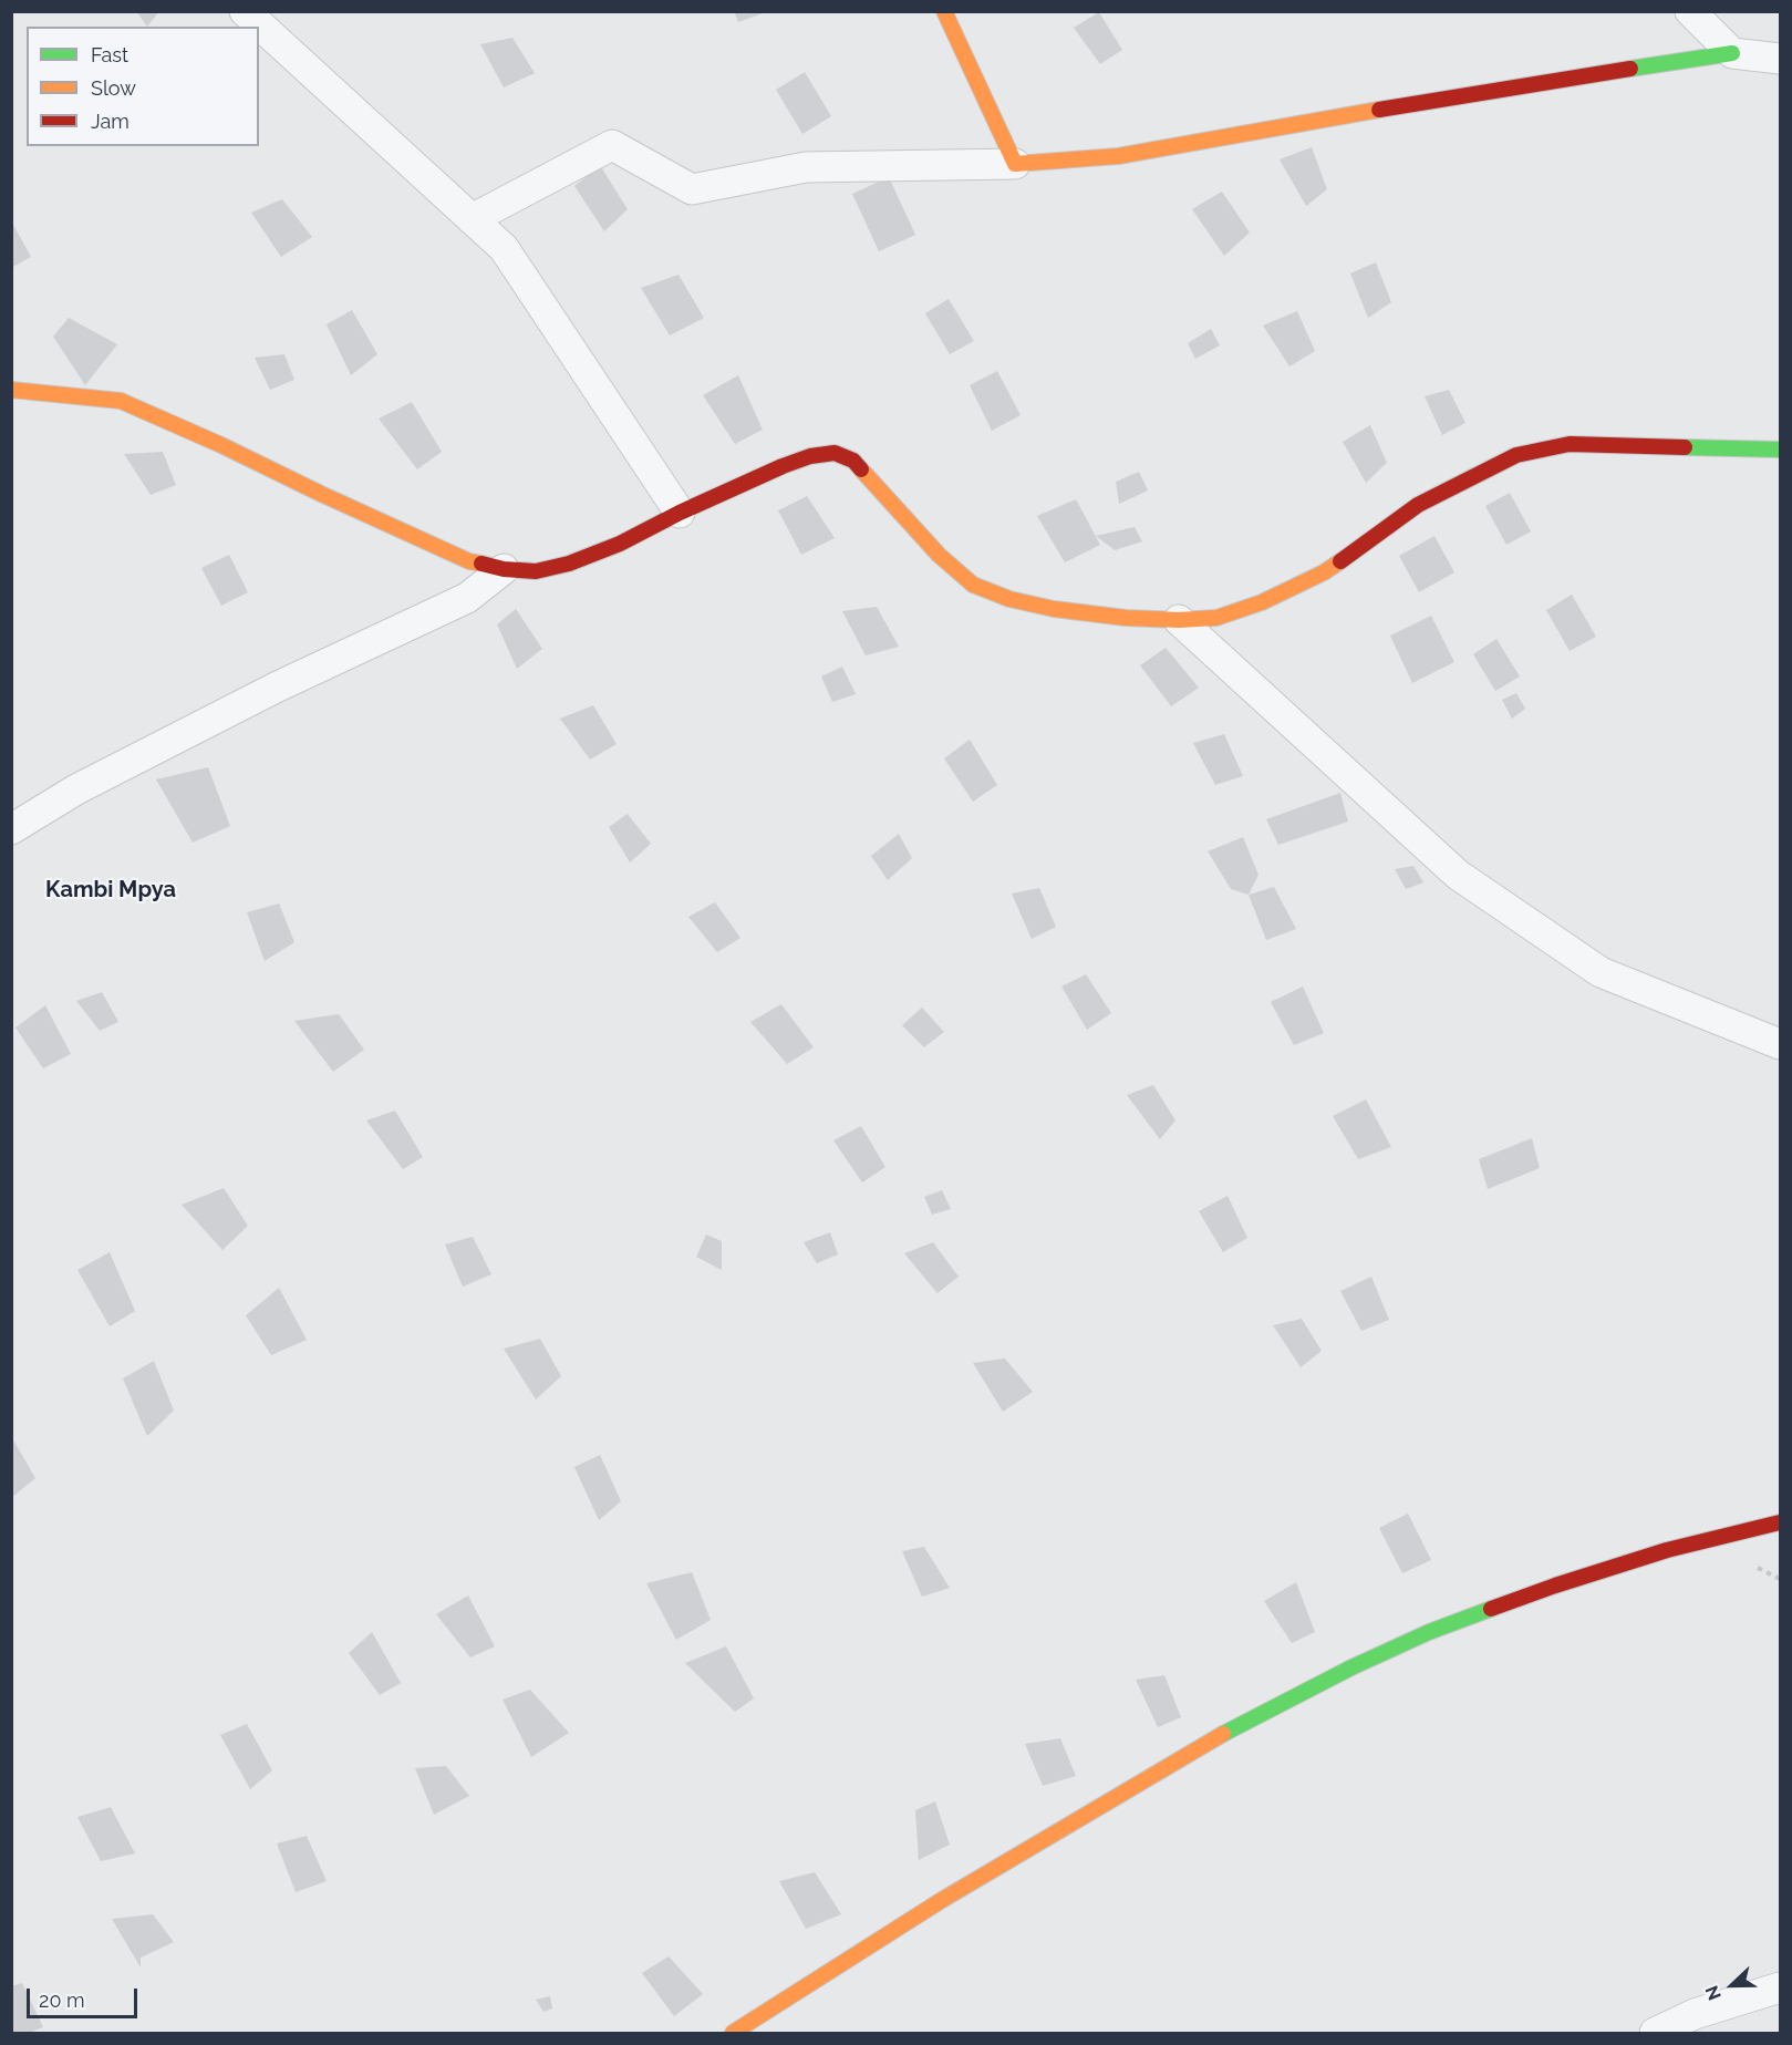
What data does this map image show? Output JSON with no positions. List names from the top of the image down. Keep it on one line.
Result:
{"districts":["Kambi Mpya"],"legend":["Fast","Slow","Jam"],"scale_bar":"20 m","north":"left"}
